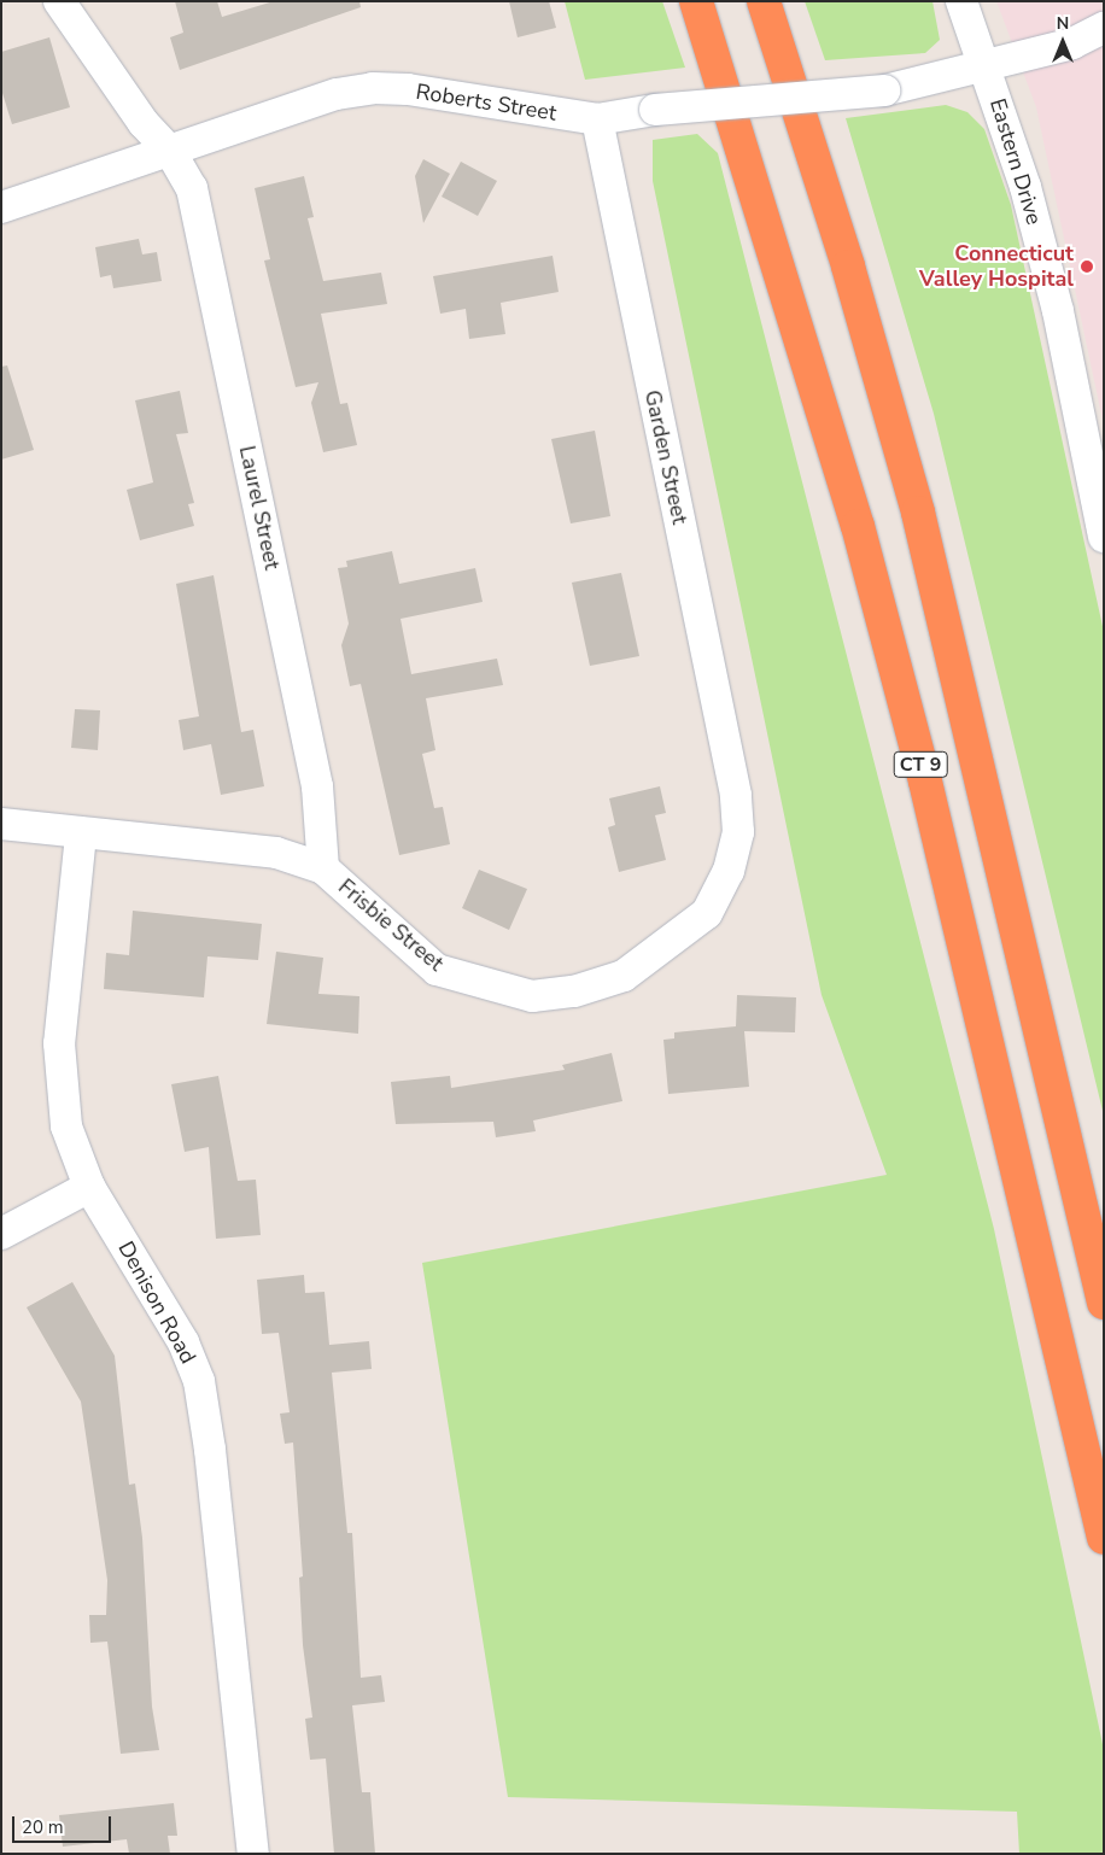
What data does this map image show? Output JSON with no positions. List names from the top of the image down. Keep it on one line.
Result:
{"streets":{"highway":["CT 9"],"street":["Roberts Street","Eastern Drive","Garden Street","Laurel Street","Frisbie Street","Denison Road"]},"crossings":[["Roberts Street","Eastern Drive"],["Roberts Street","Garden Street"],["Roberts Street","Laurel Street"],["Garden Street","Frisbie Street"],["Laurel Street","Frisbie Street"],["Frisbie Street","Denison Road"]],"places":["Connecticut Valley Hospital"],"scale_bar":"20 m","north":"top"}
